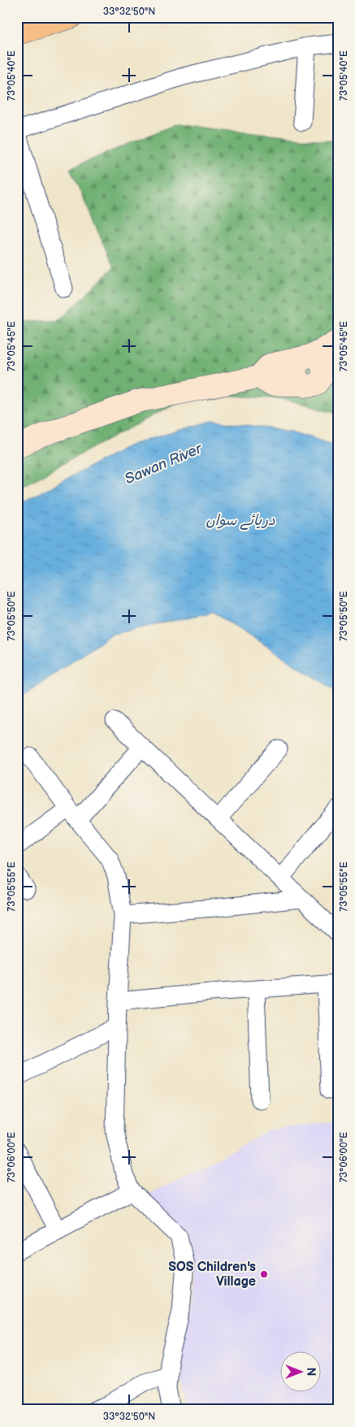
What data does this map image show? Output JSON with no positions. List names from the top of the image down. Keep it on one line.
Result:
{"water":["Sawan River","دریائے سواں"],"places":["SOS Children's Village"],"north":"right","coordinates":["33°32'50\"N","73°05'40\"E","73°05'45\"E","73°05'50\"E","73°05'55\"E","73°06'00\"E"]}
